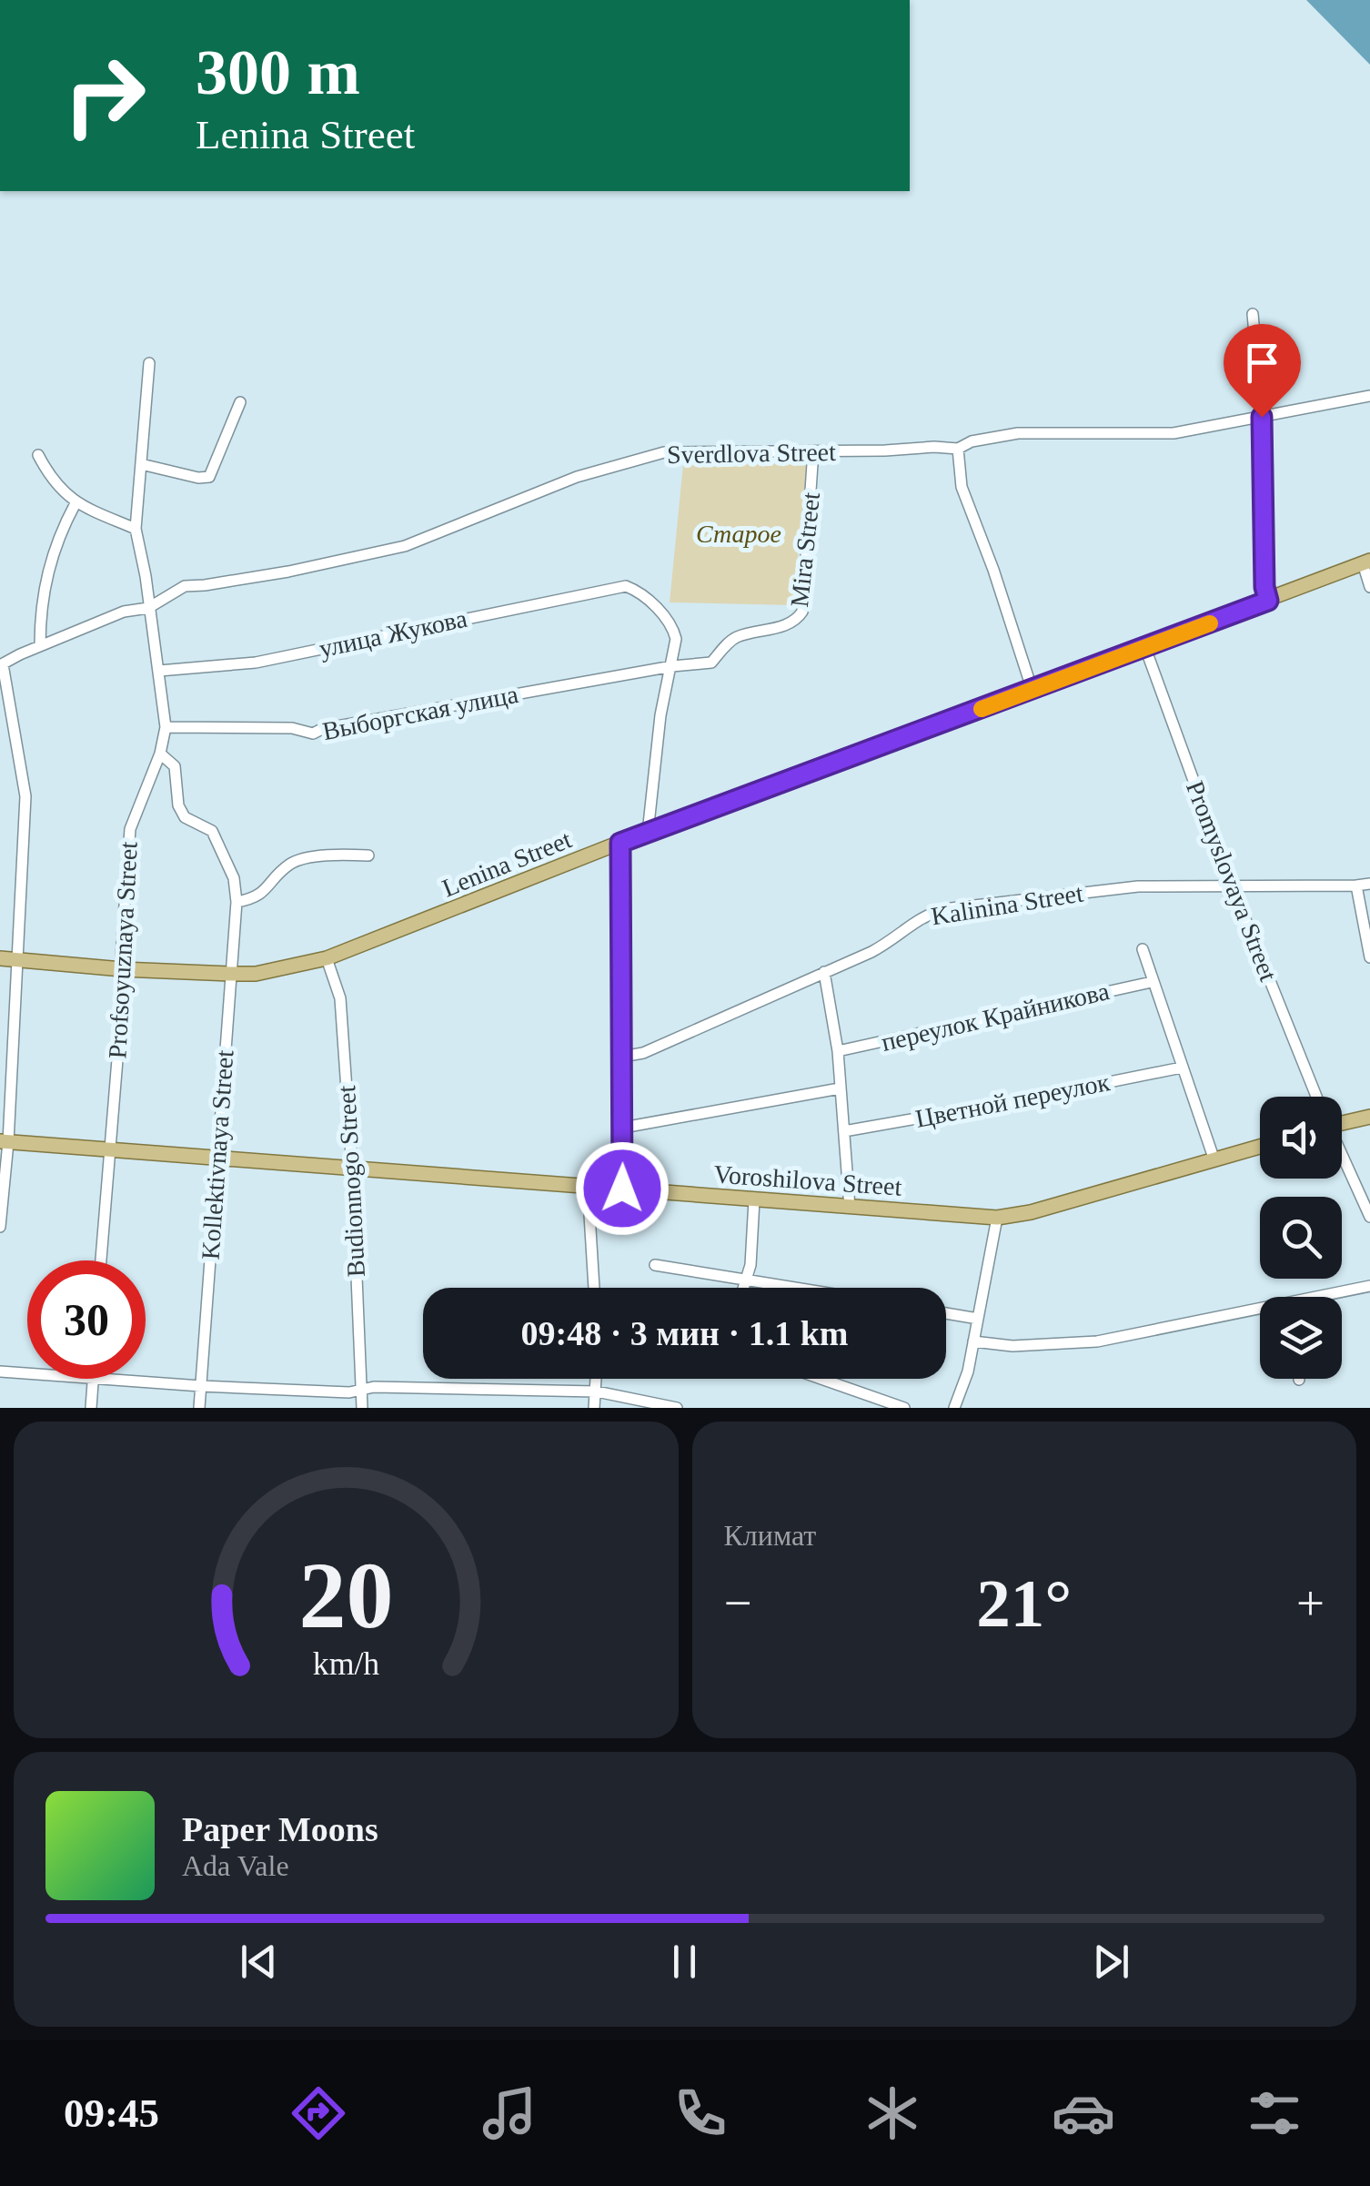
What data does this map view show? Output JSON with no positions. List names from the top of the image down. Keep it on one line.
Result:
{"streets":{"main road":["Lenina Street","Voroshilova Street"],"street":["Sverdlova Street","Mira Street","улица Жукова","Выборгская улица","Promyslovaya Street","Kalinina Street","Profsoyuznaya Street","переулок Крайникова","Цветной переулок","Kollektivnaya Street","Budionnogo Street"]},"crossings":[["Sverdlova Street","Mira Street"],["Sverdlova Street","Profsoyuznaya Street"],["Mira Street","улица Жукова"],["Mira Street","Выборгская улица"],["улица Жукова","Выборгская улица"],["улица Жукова","Profsoyuznaya Street"],["Выборгская улица","Profsoyuznaya Street"],["Lenina Street","Promyslovaya Street"],["Lenina Street","Profsoyuznaya Street"],["Lenina Street","Kollektivnaya Street"],["Lenina Street","Budionnogo Street"],["Promyslovaya Street","Kalinina Street"],["Profsoyuznaya Street","Kollektivnaya Street"],["Profsoyuznaya Street","Voroshilova Street"],["Kollektivnaya Street","Voroshilova Street"],["Voroshilova Street","Budionnogo Street"]],"parks":["Старое"],"page":{"turn":["300 m","Lenina Street"],"limit":"30","trip":"09:48 · 3 мин · 1.1 km","tile":"Климат","heat":["−","21°","+"],"song":["Paper Moons","Ada Vale"],"tabs":"09:45","gauge":["20","km/h"]}}
